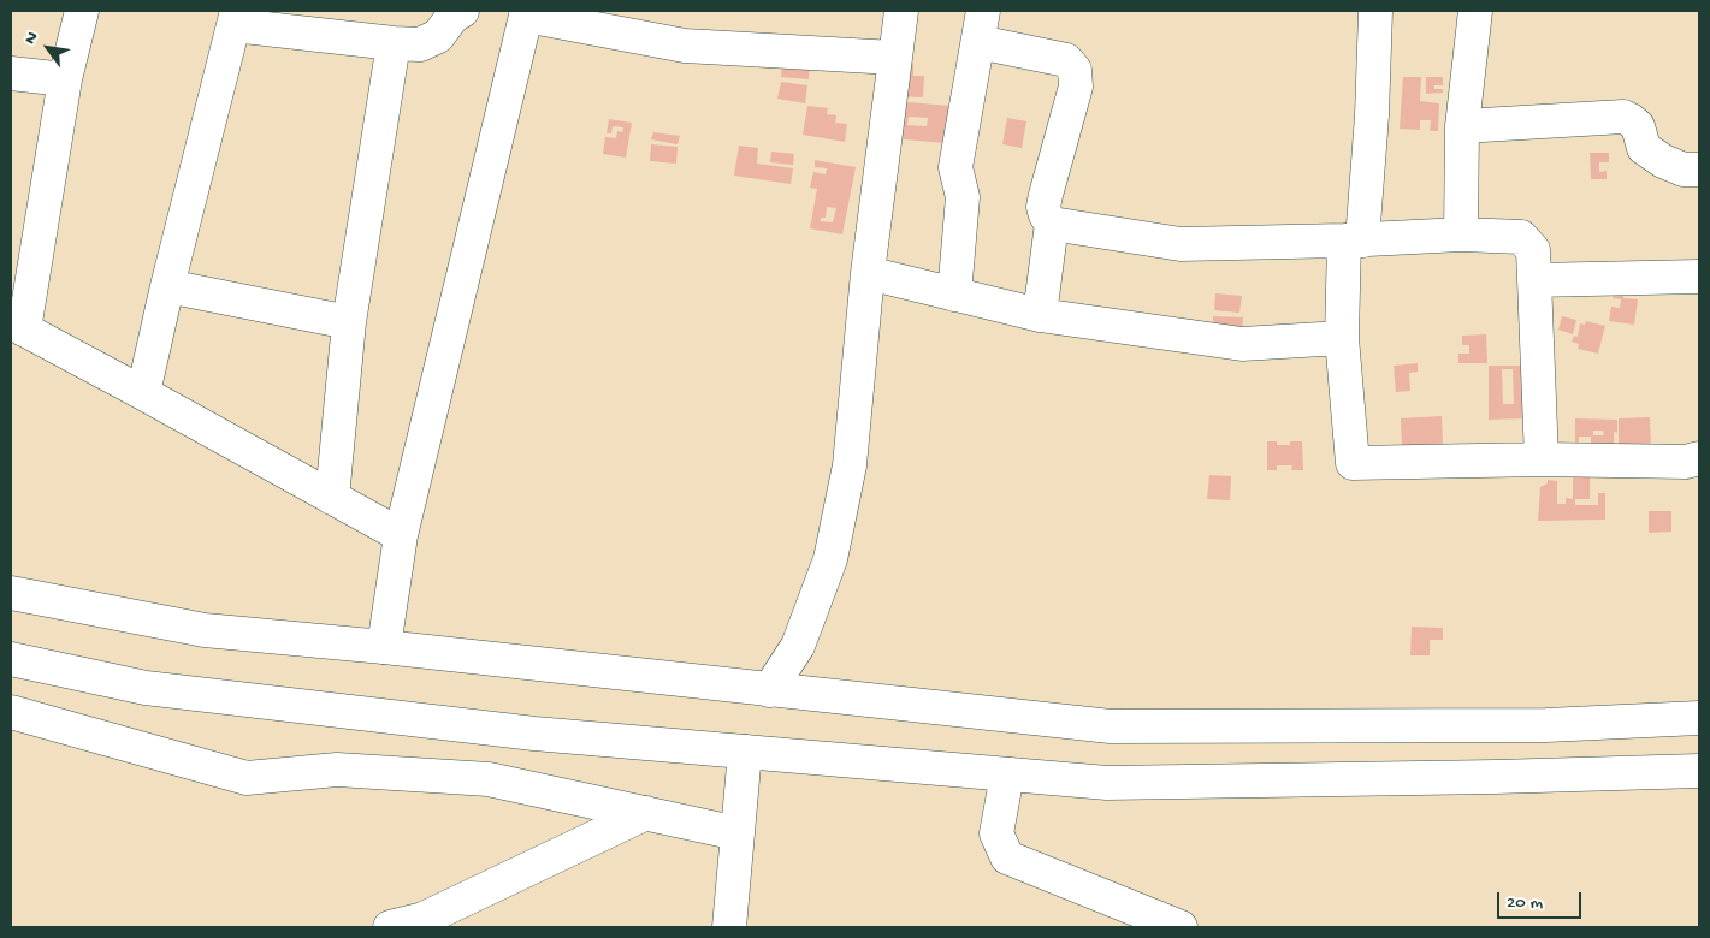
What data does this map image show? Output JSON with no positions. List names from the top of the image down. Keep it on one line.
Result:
{"scale_bar":"20 m","north":"top left"}
